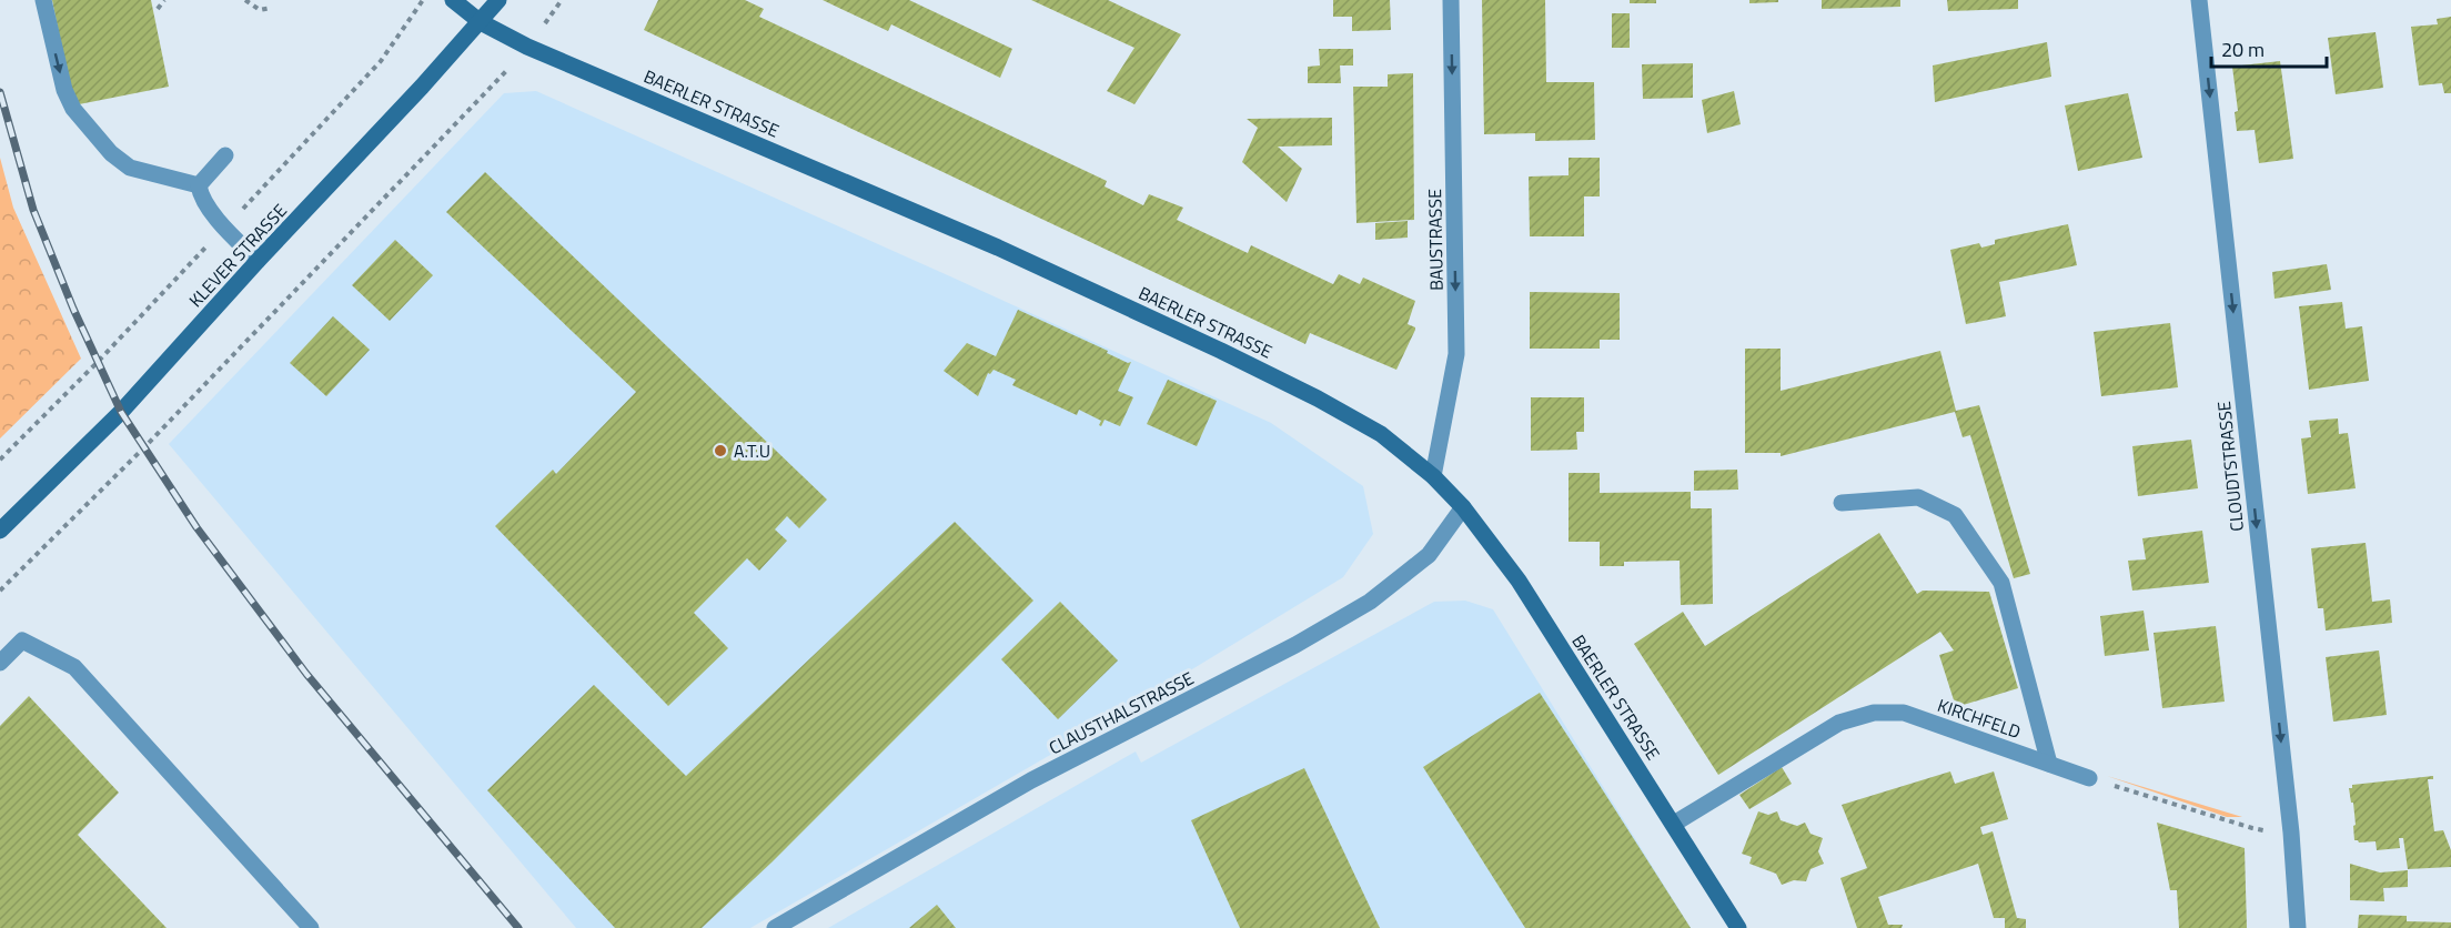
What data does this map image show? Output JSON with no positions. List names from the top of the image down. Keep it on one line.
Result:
{"streets":{"main road":["BAERLER STRASSE","KLEVER STRASSE"],"street":["BAUSTRASSE","CLOUDTSTRASSE","CLAUSTHALSTRASSE","KIRCHFELD"]},"crossings":[["BAERLER STRASSE","BAUSTRASSE"],["BAERLER STRASSE","KLEVER STRASSE"],["BAERLER STRASSE","CLAUSTHALSTRASSE"],["BAERLER STRASSE","KIRCHFELD"]],"one_way":["BAUSTRASSE","CLOUDTSTRASSE"],"places":["A.T.U"],"scale_bar":"20 m"}
